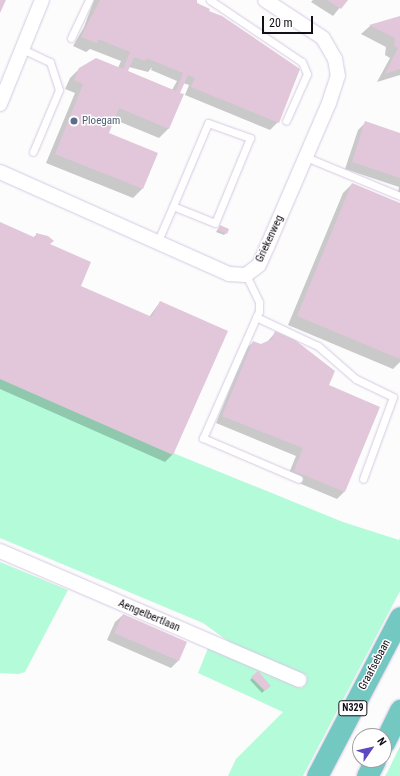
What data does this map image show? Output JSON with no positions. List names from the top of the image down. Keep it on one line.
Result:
{"streets":{"main road":["Graafsebaan","N329"],"street":["Griekenweg","Aengelbertlaan"]},"crossings":[["Graafsebaan","N329"]],"places":["Ploegam"],"scale_bar":"20 m","north":"top right"}
